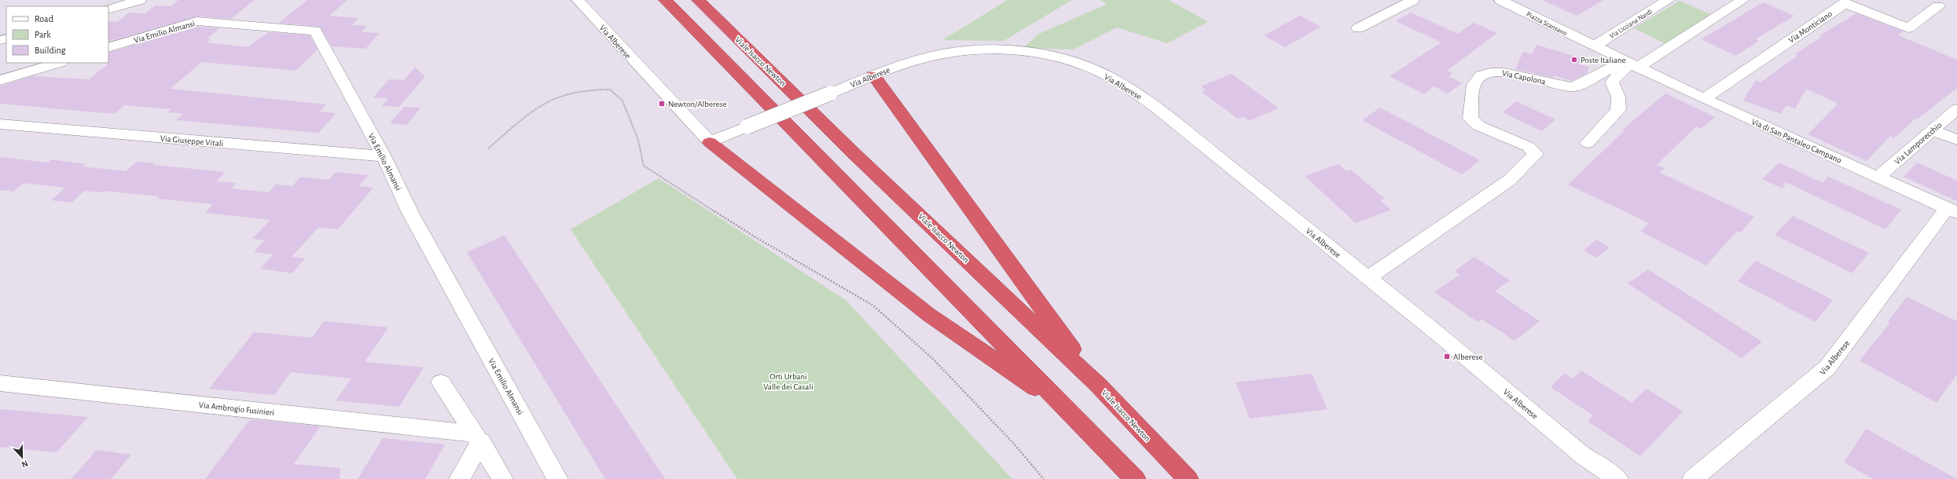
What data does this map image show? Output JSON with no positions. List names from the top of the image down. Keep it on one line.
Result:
{"streets":{"highway":["Viale Isacco Newton"],"street":["Piazza Scansano","Via Licciana Nardi","Via Monticiano","Via Emilio Almansi","Via Alberese","Via Capolona","Via Giuseppe Vitali","Via di San Pantaleo Campano","Via Lamporecchio","Via Ambrogio Fusinieri"]},"crossings":[["Piazza Scansano","Via Licciana Nardi"],["Piazza Scansano","Via di San Pantaleo Campano"],["Via Licciana Nardi","Via di San Pantaleo Campano"],["Via Monticiano","Via di San Pantaleo Campano"],["Via Emilio Almansi","Via Giuseppe Vitali"],["Via Alberese","Via Capolona"],["Via Alberese","Via di San Pantaleo Campano"],["Via Capolona","Via di San Pantaleo Campano"],["Via di San Pantaleo Campano","Via Lamporecchio"]],"parks":["Orti Urbani Valle dei Casali"],"places":{"other":["Poste Italiane"],"transit":["Newton/Alberese","Alberese"]},"legend":["Road","Park","Building"],"north":"bottom"}
